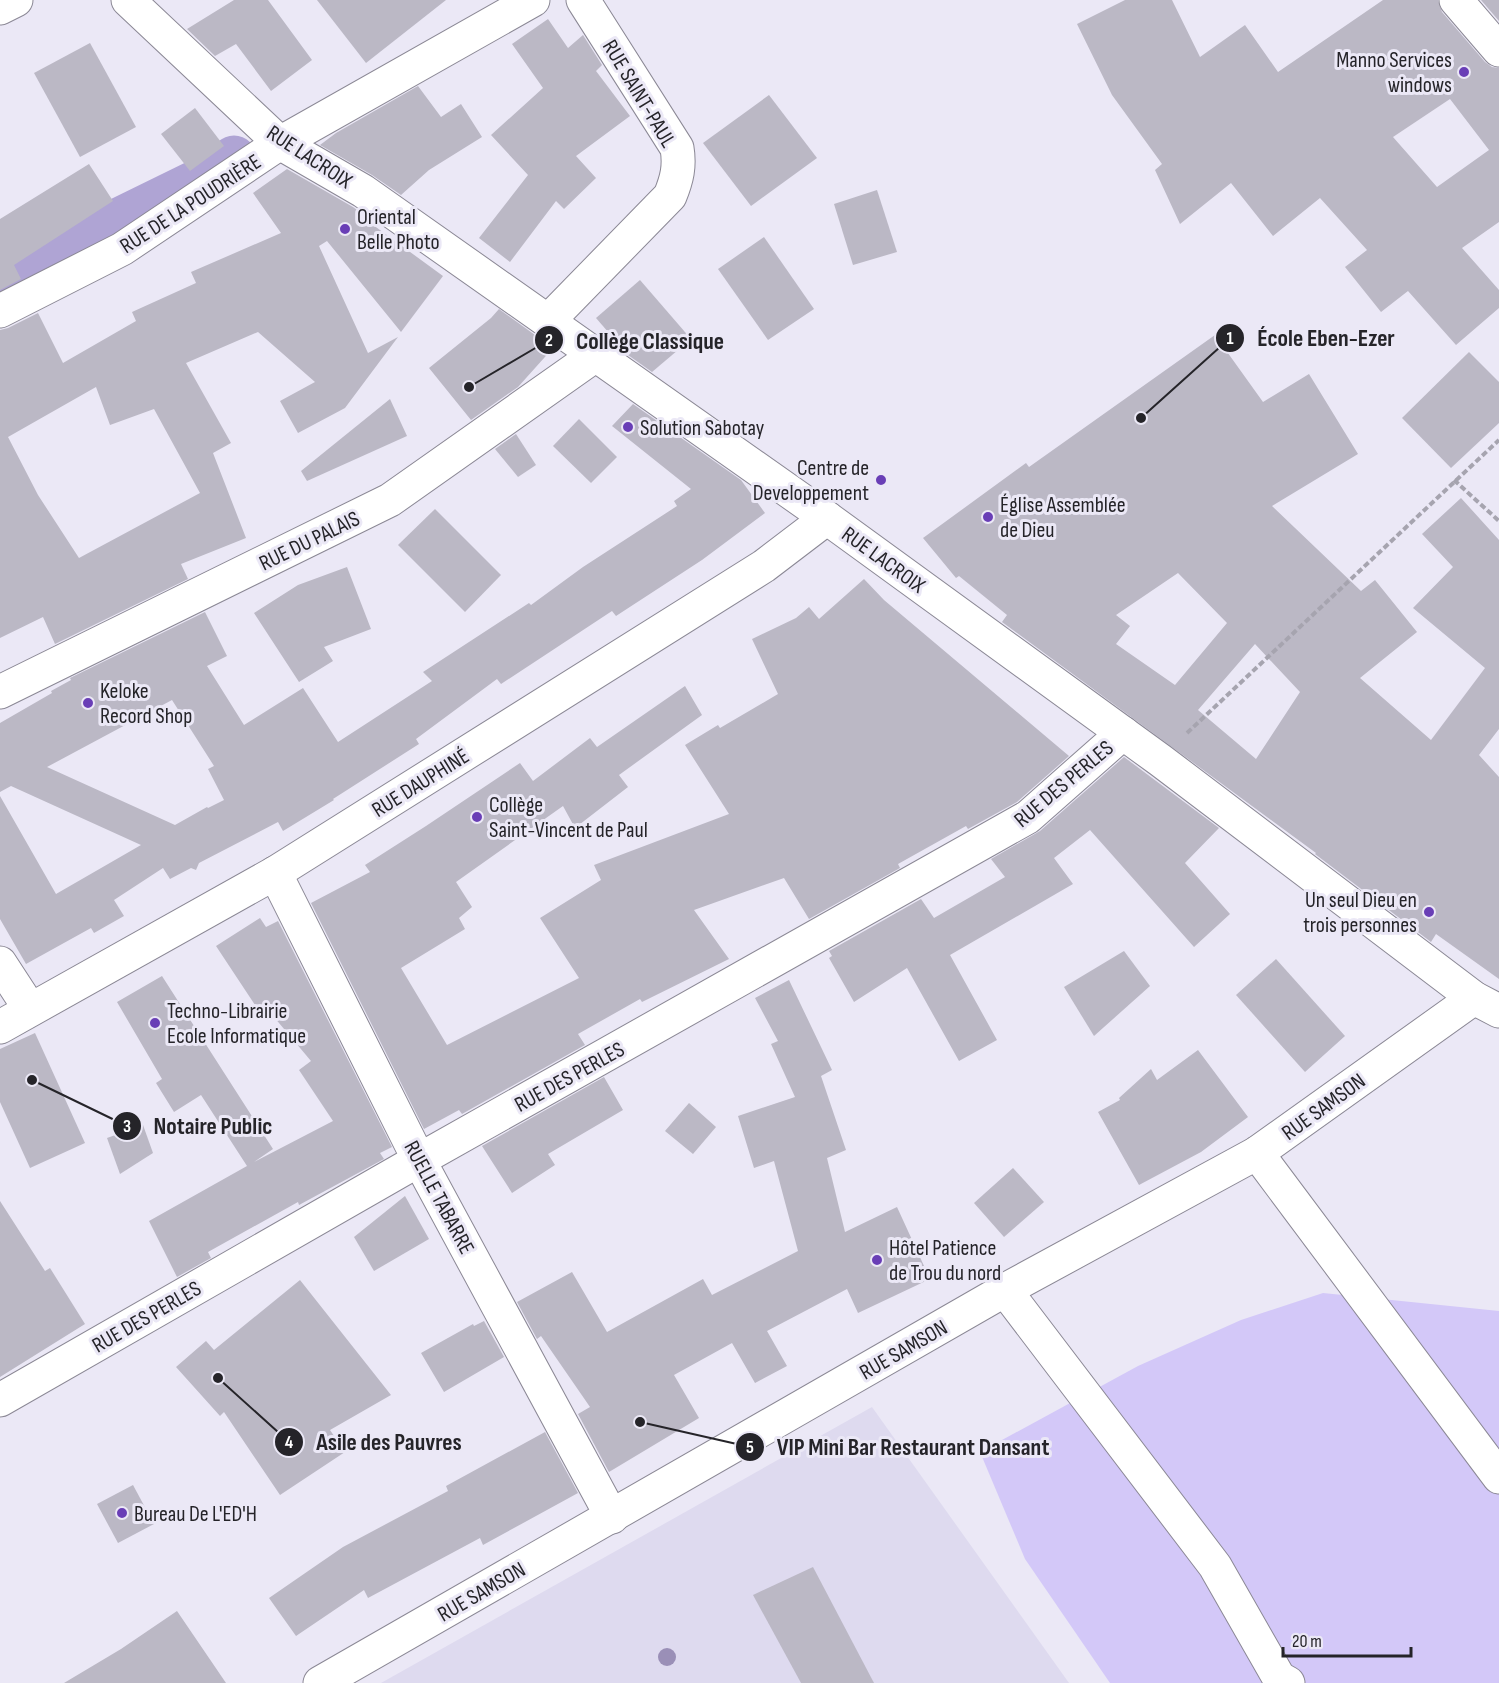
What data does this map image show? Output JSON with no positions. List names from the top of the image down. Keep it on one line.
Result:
{"streets":{"street":["RUE SAINT-PAUL","RUE LACROIX","RUE DE LA POUDRIÈRE","RUE DU PALAIS","RUE DAUPHINÉ","RUE DES PERLES","RUE SAMSON","RUELLE TABARRE"]},"crossings":[["RUE SAINT-PAUL","RUE LACROIX"],["RUE LACROIX","RUE DE LA POUDRIÈRE"],["RUE LACROIX","RUE DU PALAIS"],["RUE LACROIX","RUE DAUPHINÉ"],["RUE LACROIX","RUE DES PERLES"],["RUE LACROIX","RUE SAMSON"],["RUE DAUPHINÉ","RUELLE TABARRE"],["RUE DES PERLES","RUELLE TABARRE"],["RUE SAMSON","RUELLE TABARRE"]],"places":["Manno Services windows","Oriental Belle Photo","Collège Classique","École Eben-Ezer","Solution Sabotay","Centre de Developpement","Église Assemblée de Dieu","Keloke Record Shop","Collège Saint-Vincent de Paul","Un seul Dieu en trois personnes","Techno-Librairie Ecole Informatique","Notaire Public","Hôtel Patience de Trou du nord","Asile des Pauvres","VIP Mini Bar Restaurant Dansant","Bureau De L'ED'H"],"scale_bar":"20 m"}
